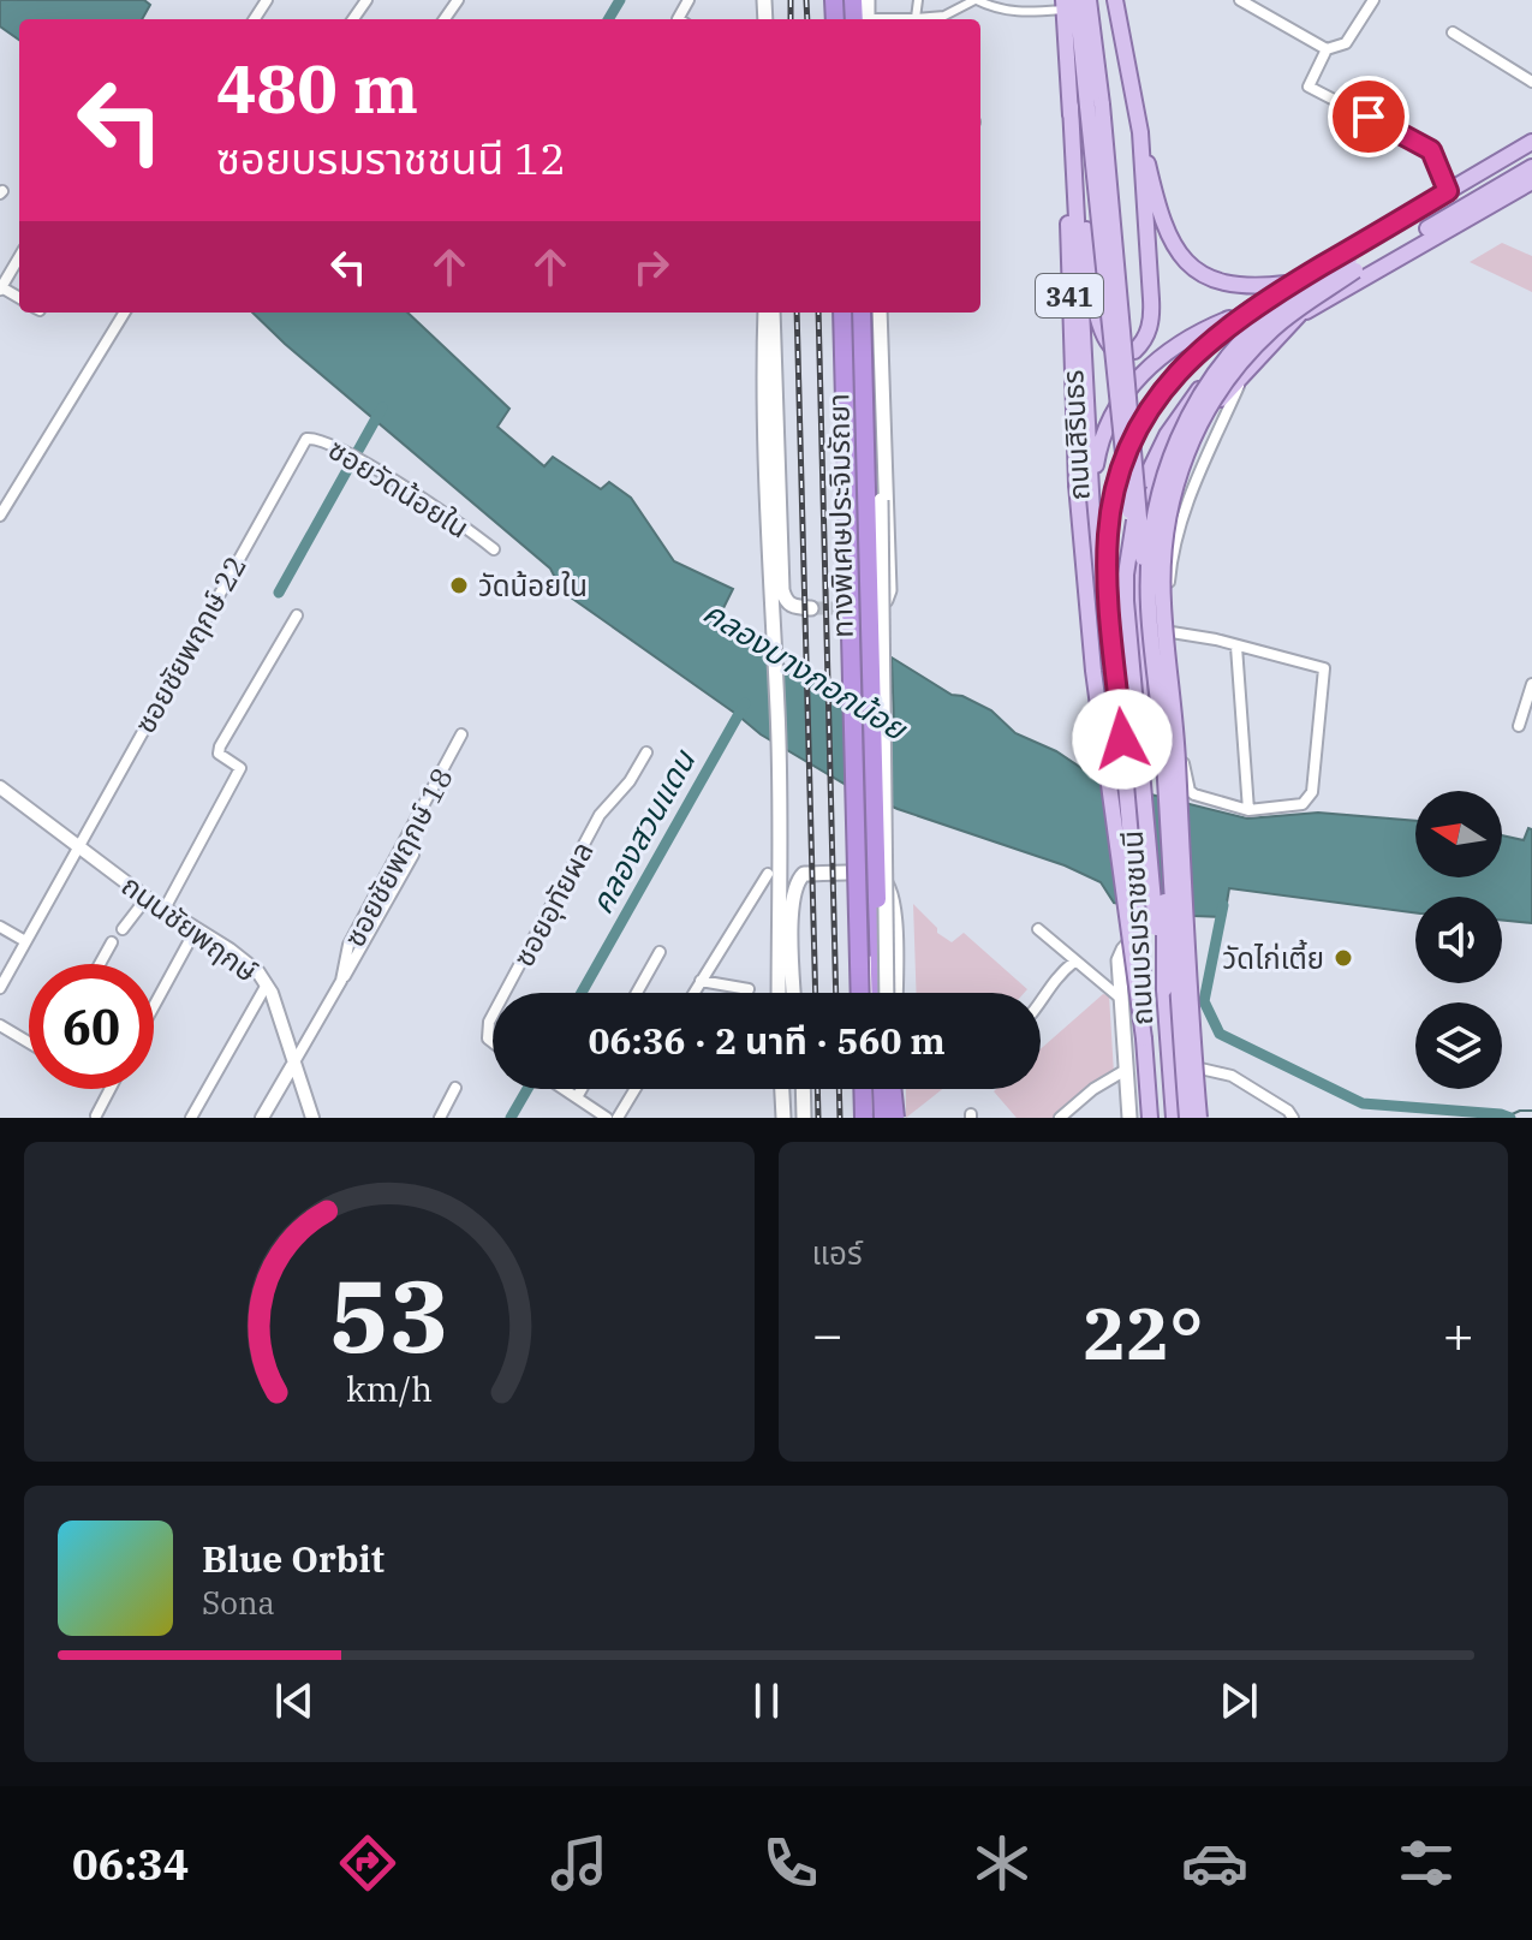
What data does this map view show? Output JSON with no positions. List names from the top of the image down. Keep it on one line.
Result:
{"streets":{"highway":["ทางพิเศษประจิมรัถยา"],"main road":["341","ถนนสิรินธร","ถนนบรมราชชนนี"],"street":["ซอยวัดน้อยใน","ซอยชัยพฤกษ์ 22","ซอยชัยพฤกษ์ 18","ซอยอุทัยผล","ถนนชัยพฤกษ์"]},"crossings":[["ถนนสิรินธร","ถนนบรมราชชนนี"],["ซอยวัดน้อยใน","ซอยชัยพฤกษ์ 22"],["ซอยชัยพฤกษ์ 22","ถนนชัยพฤกษ์"],["ซอยชัยพฤกษ์ 18","ถนนชัยพฤกษ์"]],"water":["คลองบางกอกน้อย","คลองสวนแดน"],"places":["วัดน้อยใน","วัดไก่เตี้ย"],"north":"left","page":{"turn":["480 m","ซอยบรมราชชนนี 12"],"limit":"60","trip":"06:36 · 2 นาที · 560 m","tile":"แอร์","heat":["−","22°","+"],"song":["Blue Orbit","Sona"],"tabs":"06:34","gauge":["53","km/h"]}}
